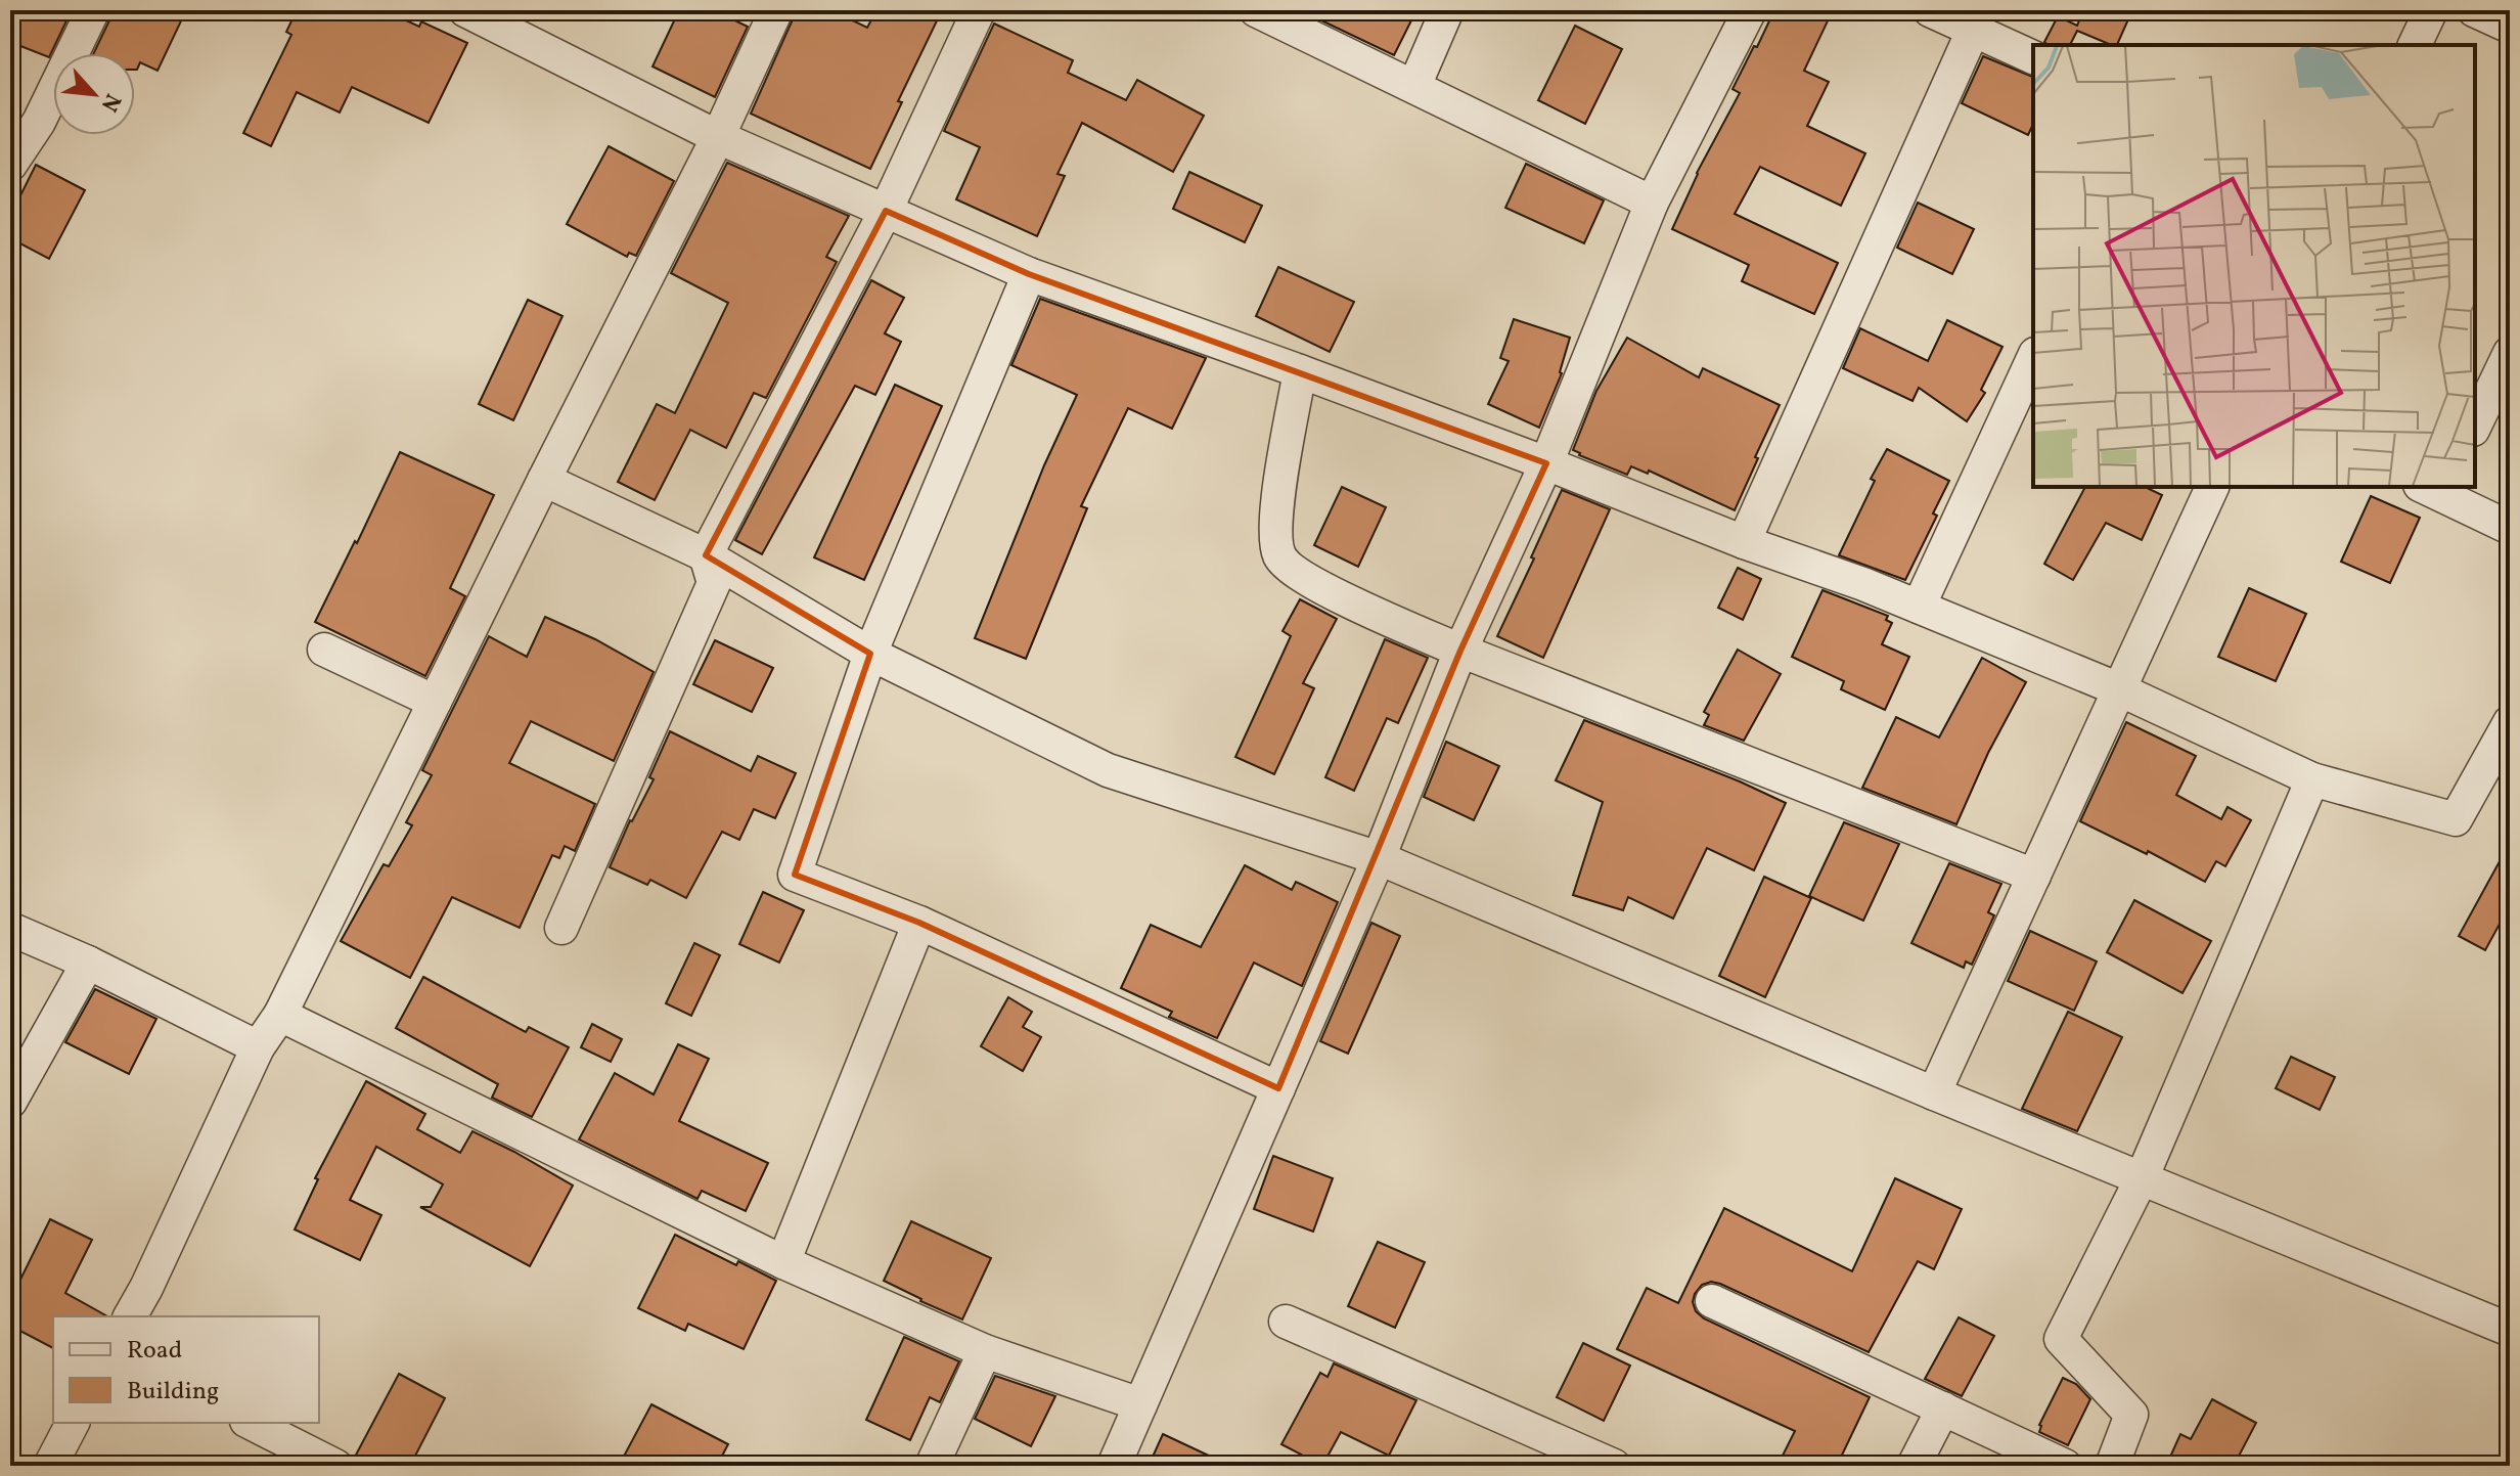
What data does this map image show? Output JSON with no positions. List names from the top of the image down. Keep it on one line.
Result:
{"legend":["Road","Building"],"north":"bottom right"}
